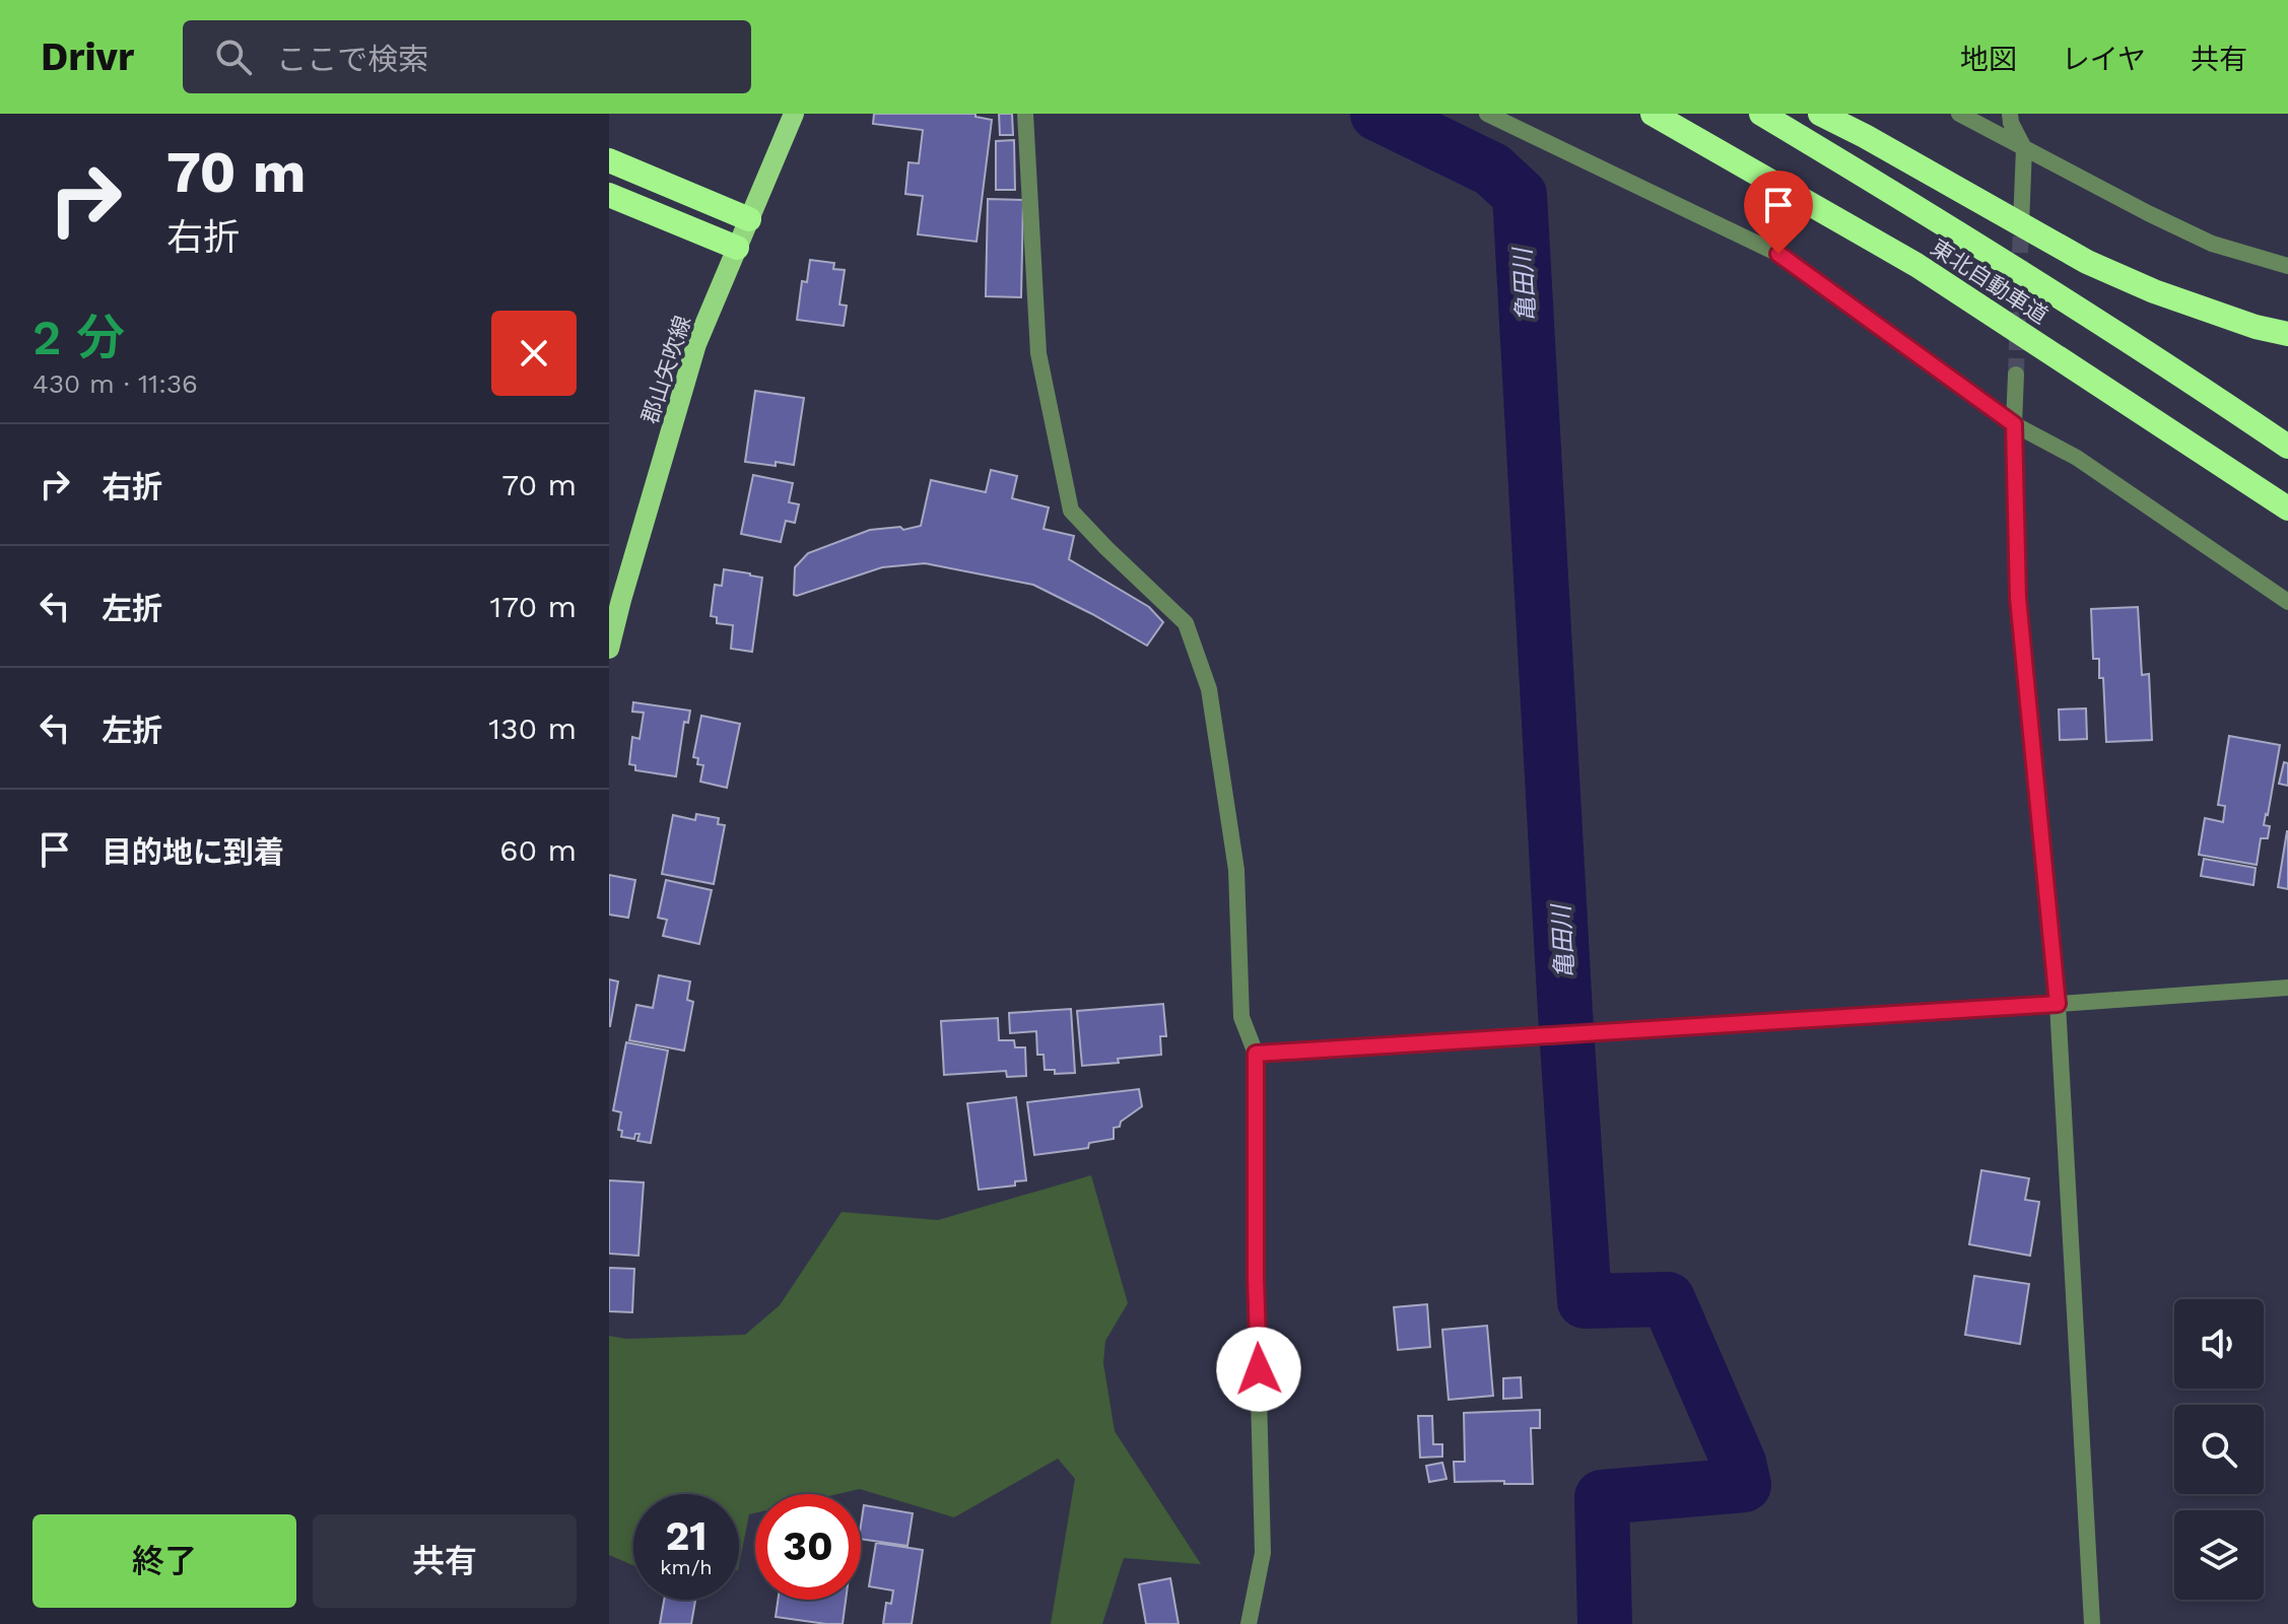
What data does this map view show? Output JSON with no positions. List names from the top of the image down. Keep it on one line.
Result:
{"streets":{"highway":["東北自動車道"],"main road":["郡山矢吹線"]},"water":["亀田川"],"page":{"header":"Drivr","search":"ここで検索","nav":["地図","レイヤ","共有"],"turn":["70 m","右折"],"heading":["2 分","430 m · 11:36"],"list":[{"name":"右折","value":"70 m"},{"name":"左折","value":"170 m"},{"name":"左折","value":"130 m"},{"name":"目的地に到着","value":"60 m"}],"speed":"21 km/h","limit":"30","buttons":["終了","共有"]}}
